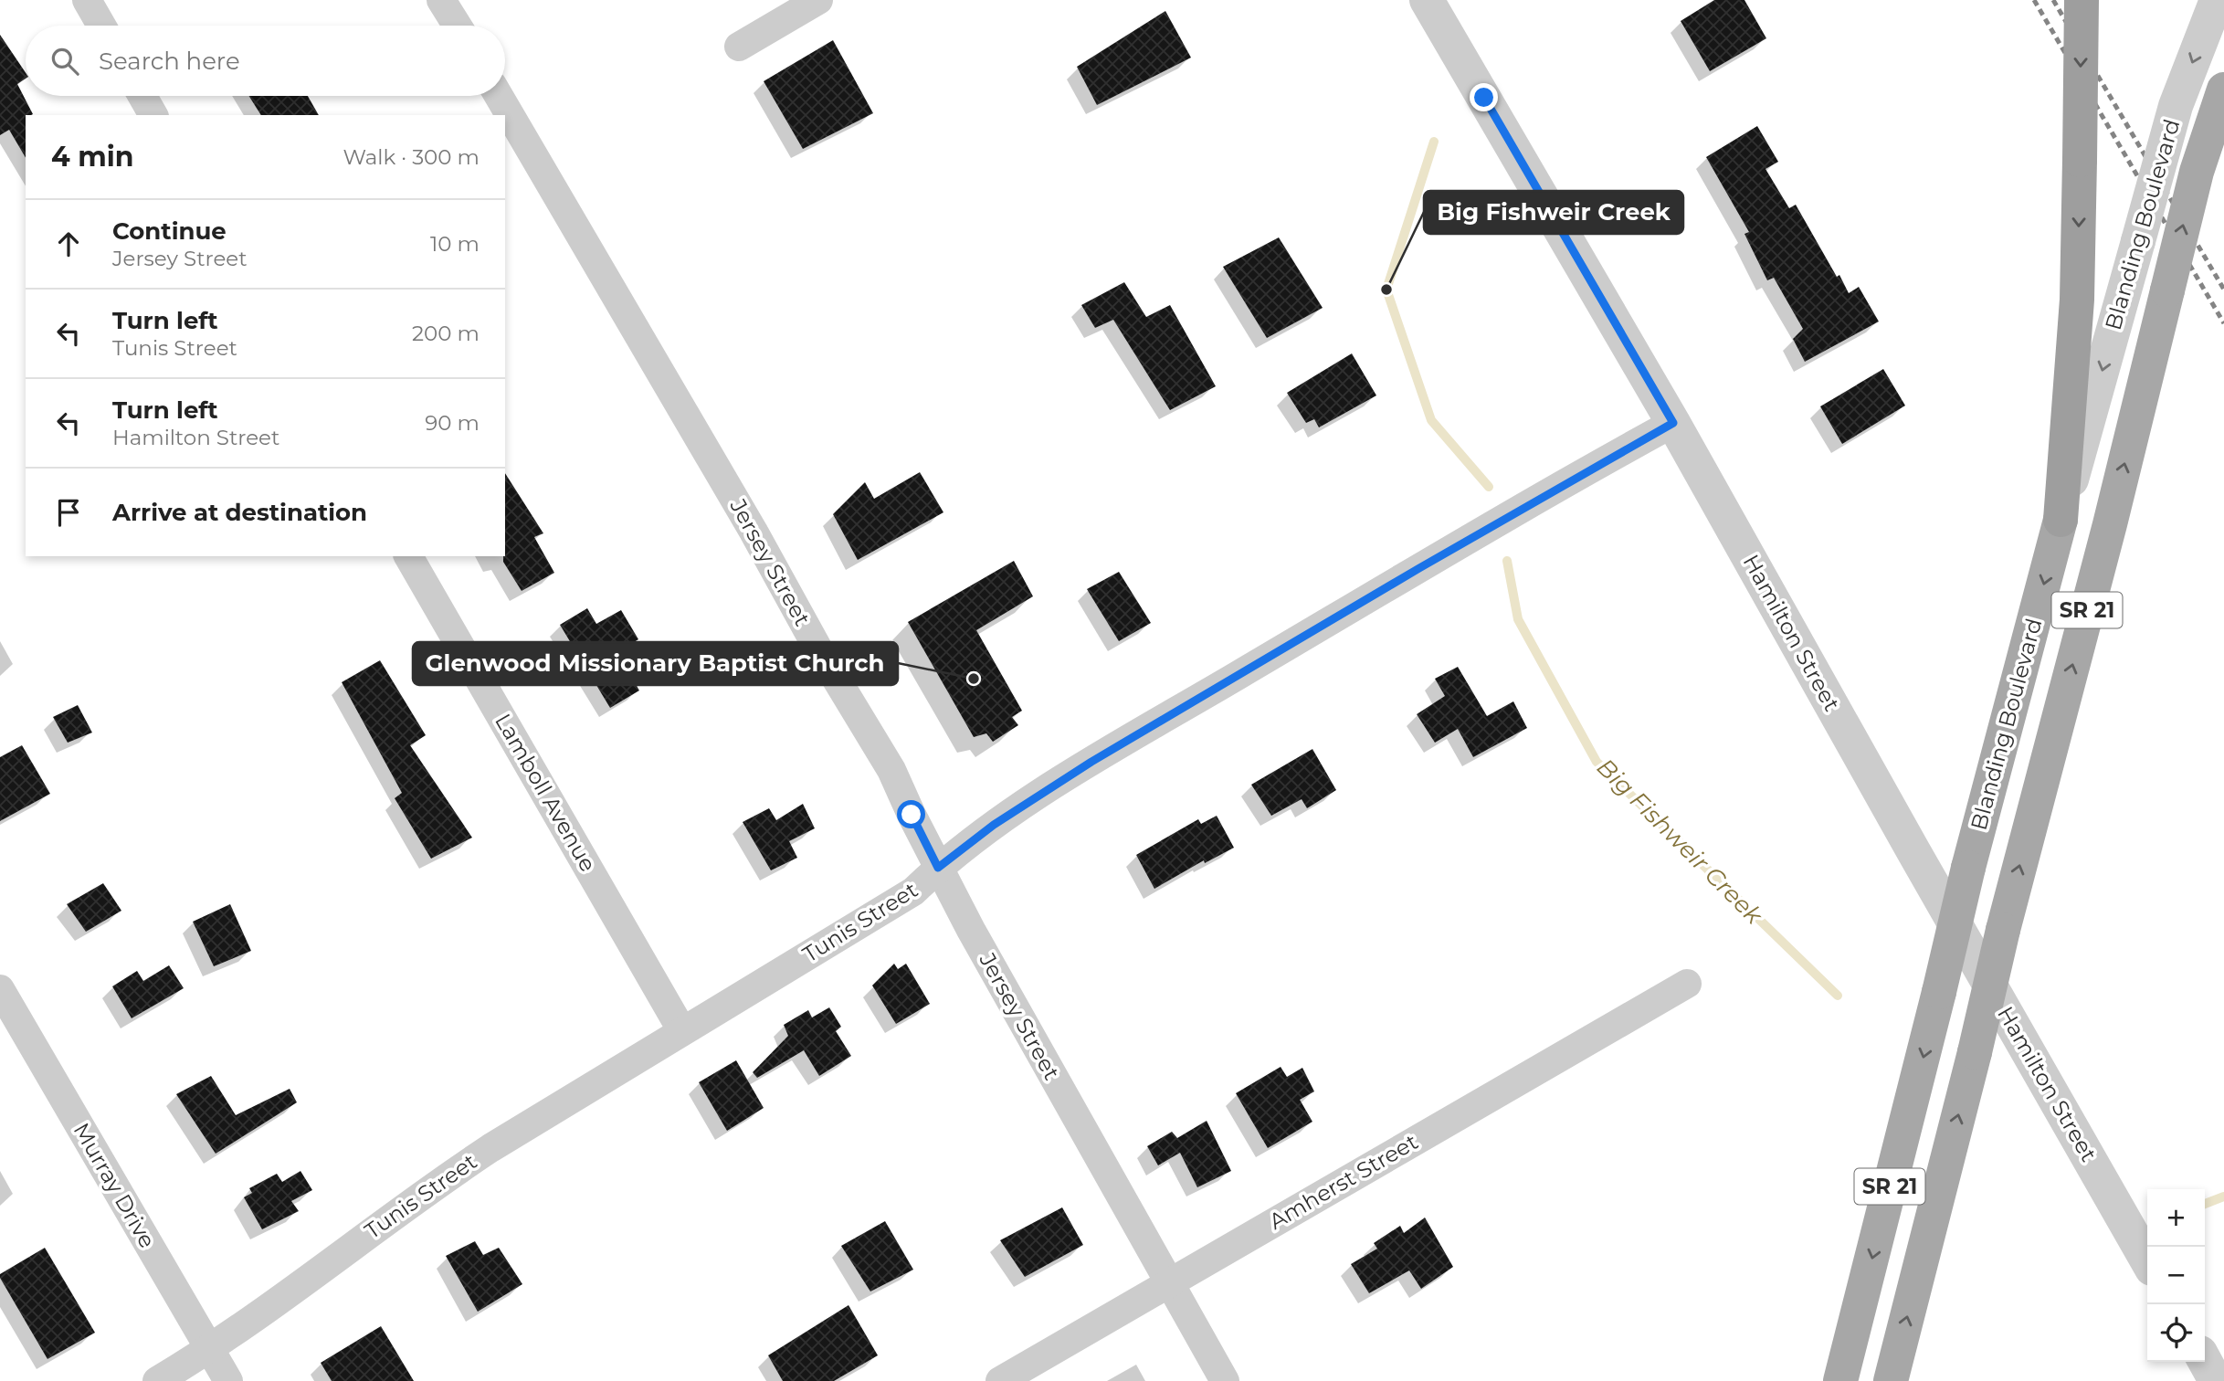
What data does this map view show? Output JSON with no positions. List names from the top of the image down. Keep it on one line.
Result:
{"streets":{"main road":["Blanding Boulevard","SR 21"],"street":["Jersey Street","Hamilton Street","Lamboll Avenue","Tunis Street","Amherst Street","Murray Drive"]},"crossings":[["Jersey Street","Tunis Street"],["Jersey Street","Amherst Street"],["Hamilton Street","Tunis Street"],["Lamboll Avenue","Tunis Street"],["Tunis Street","Murray Drive"]],"water":["Big Fishweir Creek"],"places":["Big Fishweir Creek","Glenwood Missionary Baptist Church"],"page":{"search":"Search here","heading":["4 min","Walk · 300 m"],"list":[["Continue","Jersey Street","10 m"],["Turn left","Tunis Street","200 m"],["Turn left","Hamilton Street","90 m"],"Arrive at destination"],"map_buttons":["+","−"]}}
